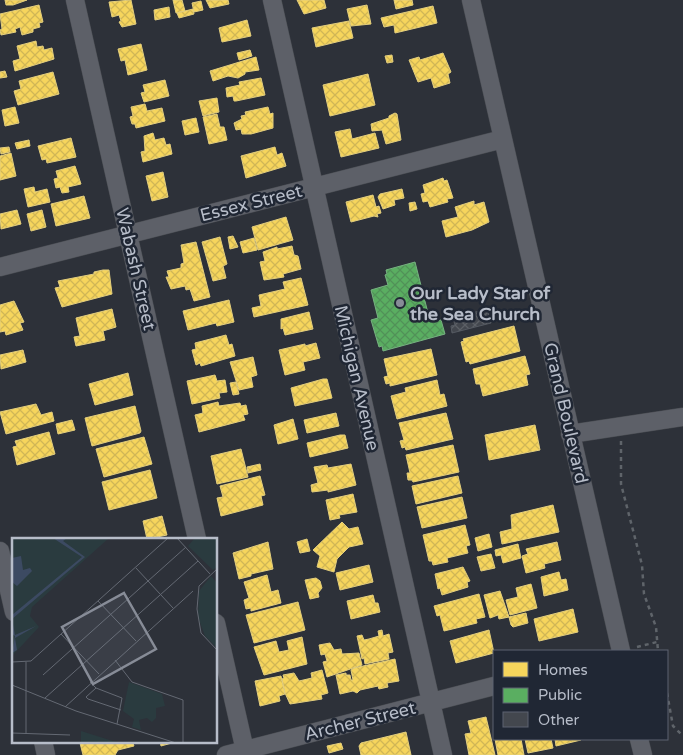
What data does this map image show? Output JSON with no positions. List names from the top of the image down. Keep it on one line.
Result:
{"streets":{"street":["Essex Street","Wabash Street","Michigan Avenue","Grand Boulevard","Archer Street"]},"crossings":[["Essex Street","Wabash Street"],["Essex Street","Michigan Avenue"],["Essex Street","Grand Boulevard"],["Michigan Avenue","Archer Street"]],"places":["Our Lady Star of the Sea Church"],"legend":["Homes","Public","Other"]}
